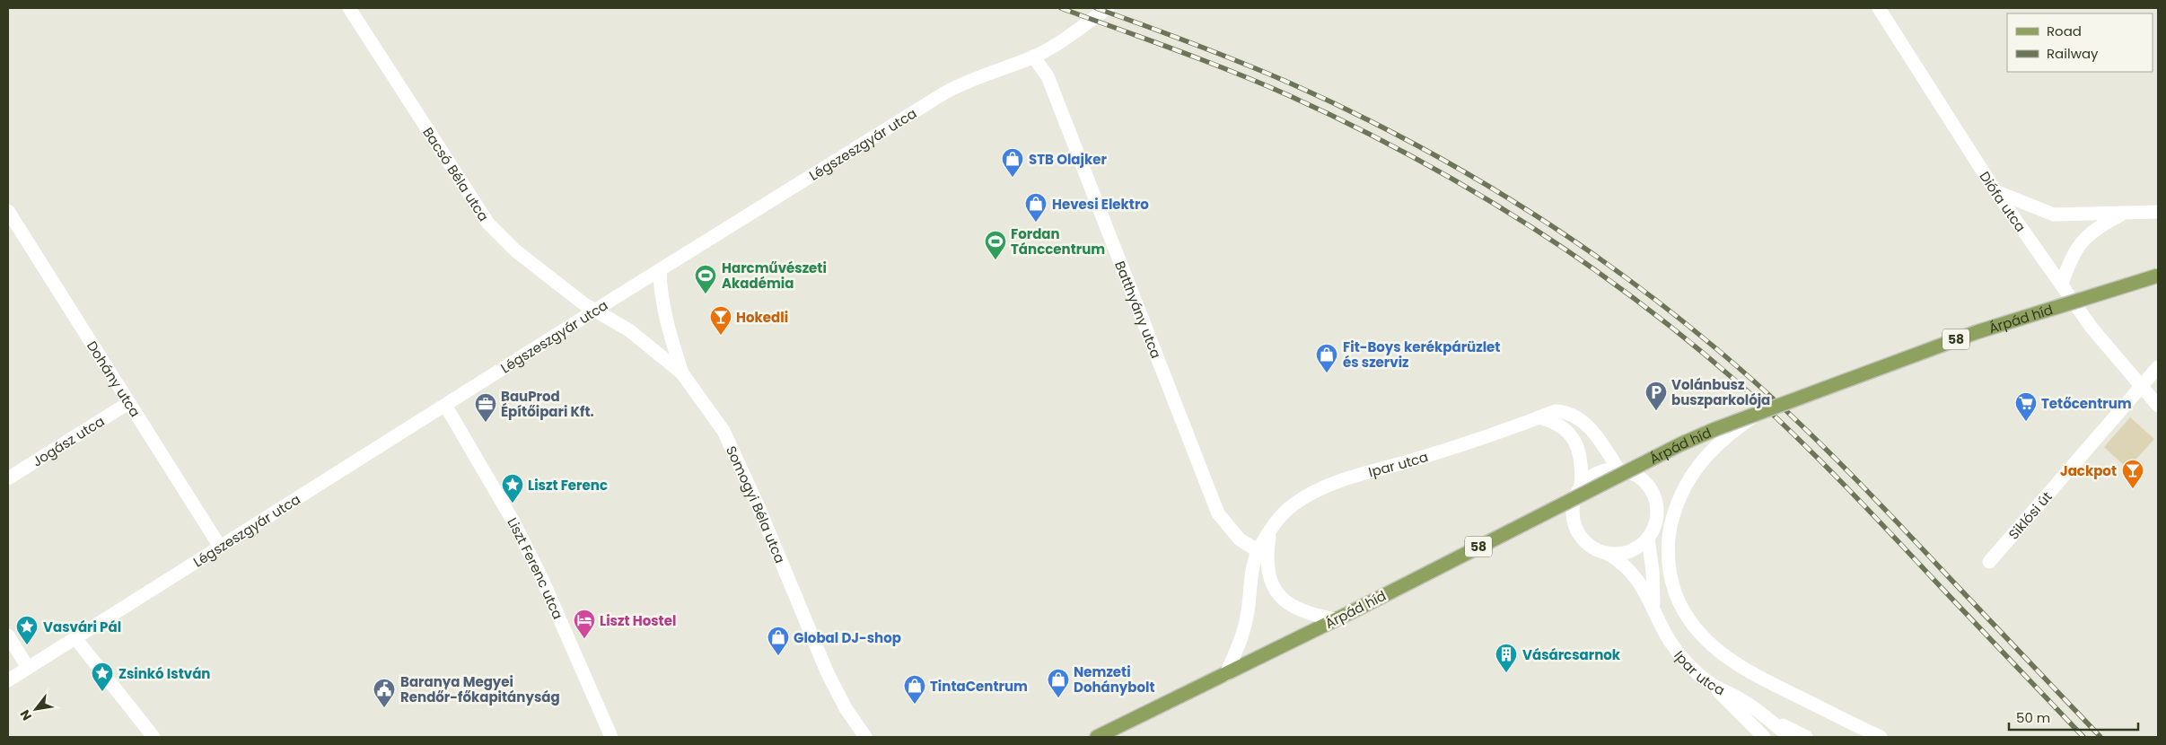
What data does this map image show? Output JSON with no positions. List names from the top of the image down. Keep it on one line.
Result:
{"streets":{"main road":["Árpád híd","58"],"street":["Légszeszgyár utca","Bacsó Béla utca","Diófa utca","Batthyány utca","Dohány utca","Jogász utca","Ipar utca","Somogyi Béla utca","Siklósi út","Liszt Ferenc utca"]},"crossings":[["Légszeszgyár utca","Bacsó Béla utca"],["Légszeszgyár utca","Batthyány utca"],["Légszeszgyár utca","Dohány utca"],["Légszeszgyár utca","Somogyi Béla utca"],["Légszeszgyár utca","Liszt Ferenc utca"],["Bacsó Béla utca","Somogyi Béla utca"],["Diófa utca","Siklósi út"],["Batthyány utca","Ipar utca"],["Árpád híd","58"],["Árpád híd","Ipar utca"],["58","Ipar utca"],["Dohány utca","Jogász utca"]],"places":{"shop":["STB Olajker","Hevesi Elektro","Fit-Boys kerékpárüzlet és szerviz","Global DJ-shop","Nemzeti Dohánybolt","TintaCentrum"],"sports":["Fordan Tánccentrum","Harcművészeti Akadémia"],"bar":["Hokedli","Jackpot"],"parking":["Volánbusz buszparkolója"],"supermarket":["Tetőcentrum"],"office":["BauProd Építőipari Kft."],"place":["Liszt Ferenc","Vasvári Pál","Zsinkó István"],"hotel":["Liszt Hostel"],"building":["Vásárcsarnok"],"public building":["Baranya Megyei Rendőr-főkapitányság"]},"legend":["Road","Railway"],"scale_bar":"50 m","north":"bottom left"}
